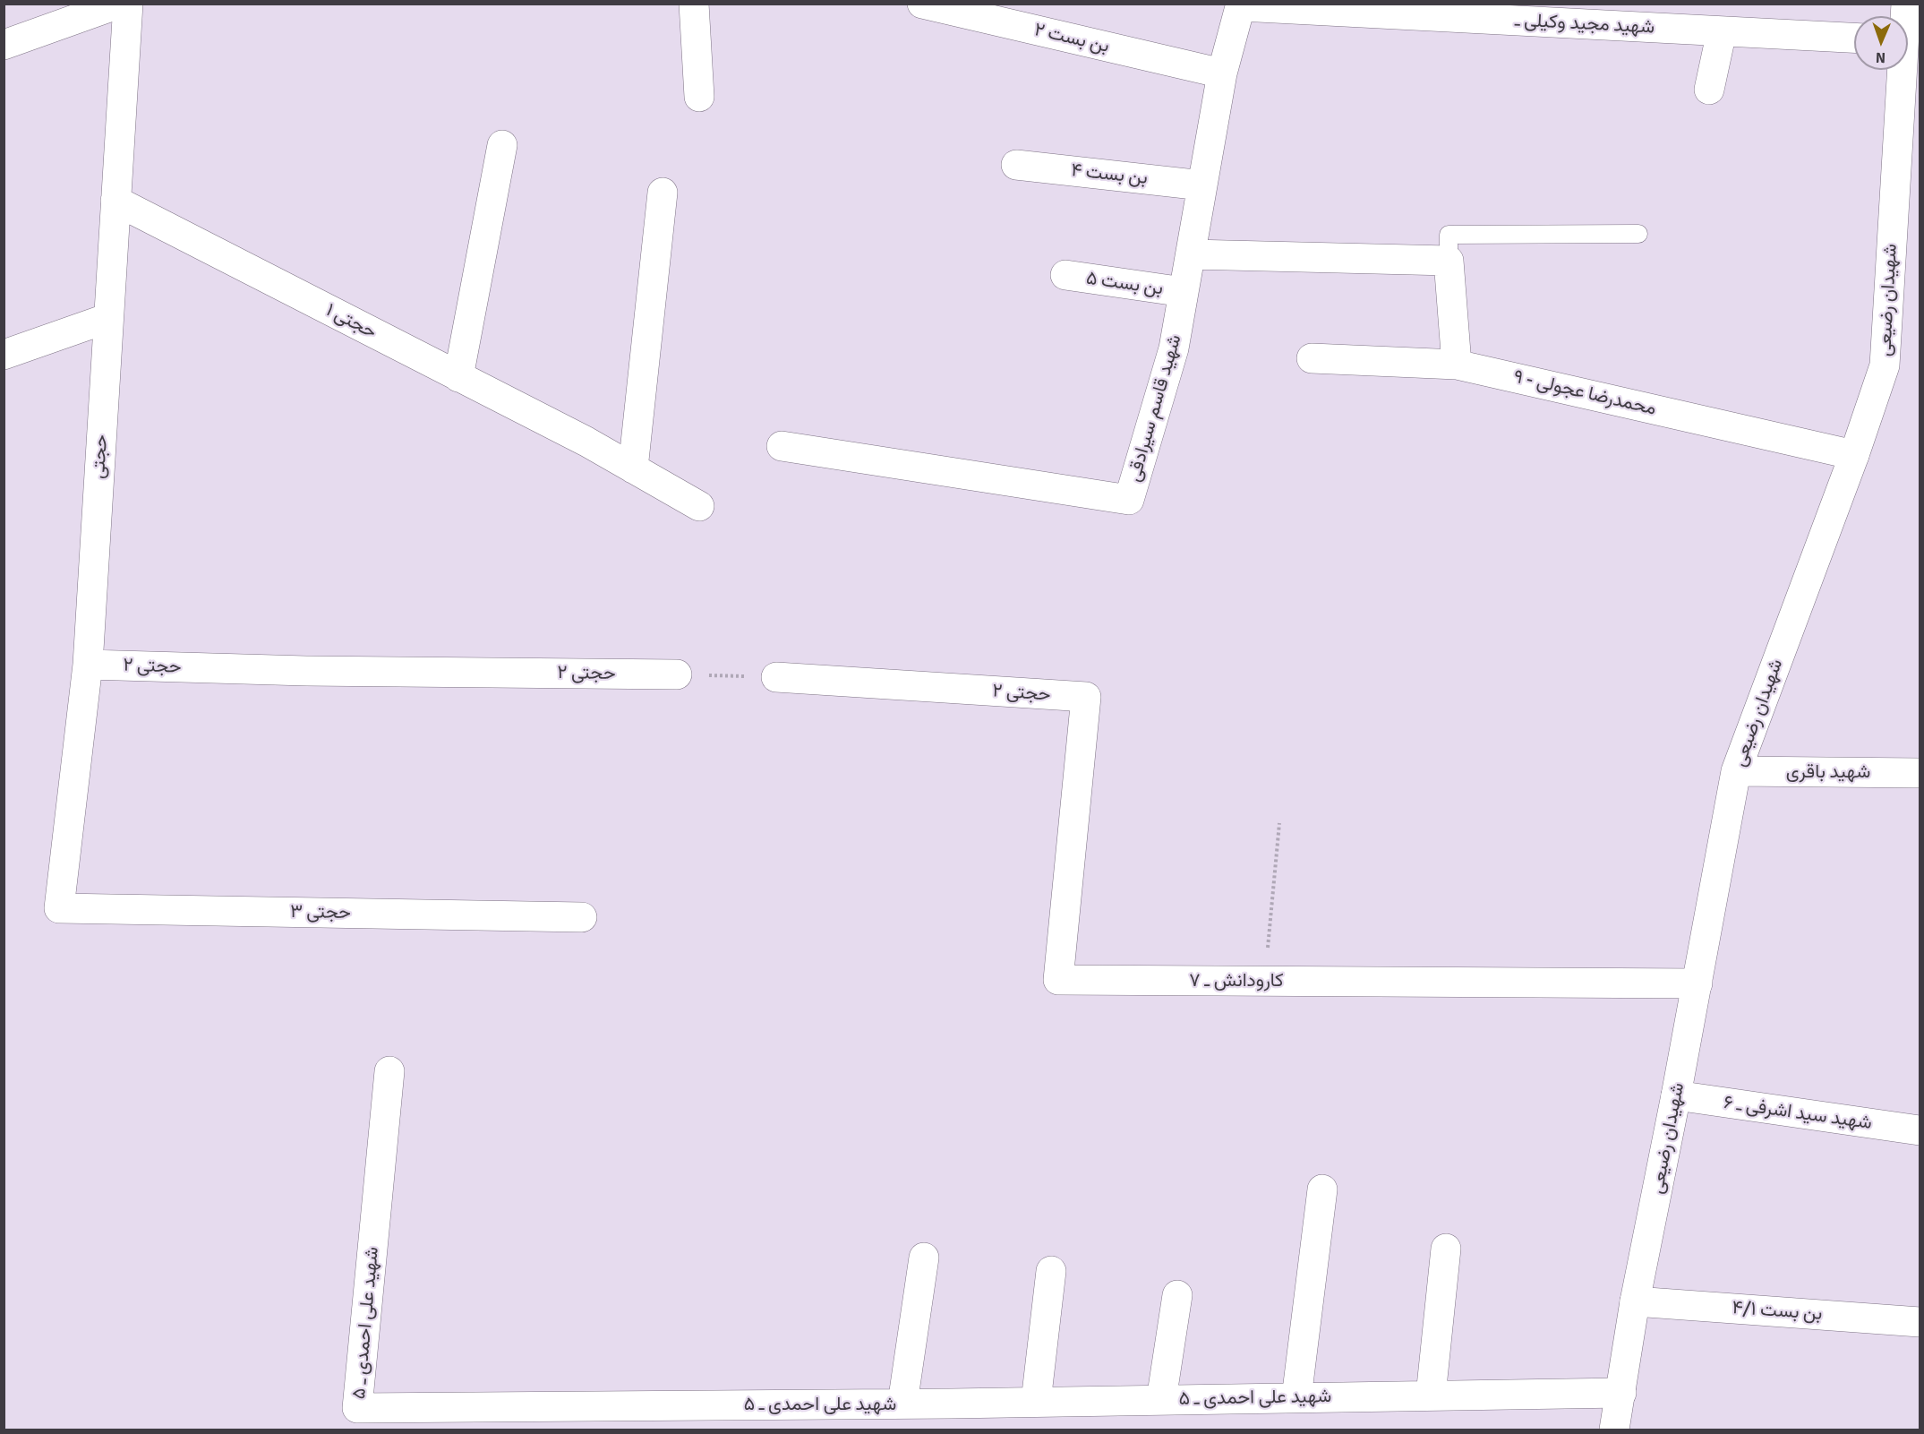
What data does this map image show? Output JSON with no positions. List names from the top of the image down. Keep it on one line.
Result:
{"streets":{"street":["شهید مجید وکیلی ـ","بن بست ۲","بن بست ۴","بن بست ۵","شهیدان رضیعی","حجتی ۱","محمدرضا عجولی - ۹","شهید قاسم سیرادقی","حجتی","حجتی ۲","شهید باقری","حجتی ۳","کارودانش ـ ۷","شهید سید اشرفی ـ ۶","بن بست ۴/۱","شهید علی احمدی ـ ۵"]},"crossings":[["شهید مجید وکیلی ـ","شهید قاسم سیرادقی"],["بن بست ۲","شهید قاسم سیرادقی"],["بن بست ۴","شهید قاسم سیرادقی"],["بن بست ۵","شهید قاسم سیرادقی"],["شهیدان رضیعی","محمدرضا عجولی - ۹"],["شهیدان رضیعی","شهید باقری"],["شهیدان رضیعی","کارودانش ـ ۷"],["شهیدان رضیعی","شهید سید اشرفی ـ ۶"],["شهیدان رضیعی","بن بست ۴/۱"],["شهیدان رضیعی","شهید علی احمدی ـ ۵"],["حجتی ۱","حجتی"],["حجتی","حجتی ۲"],["حجتی","حجتی ۳"],["حجتی ۲","کارودانش ـ ۷"]],"north":"bottom"}
